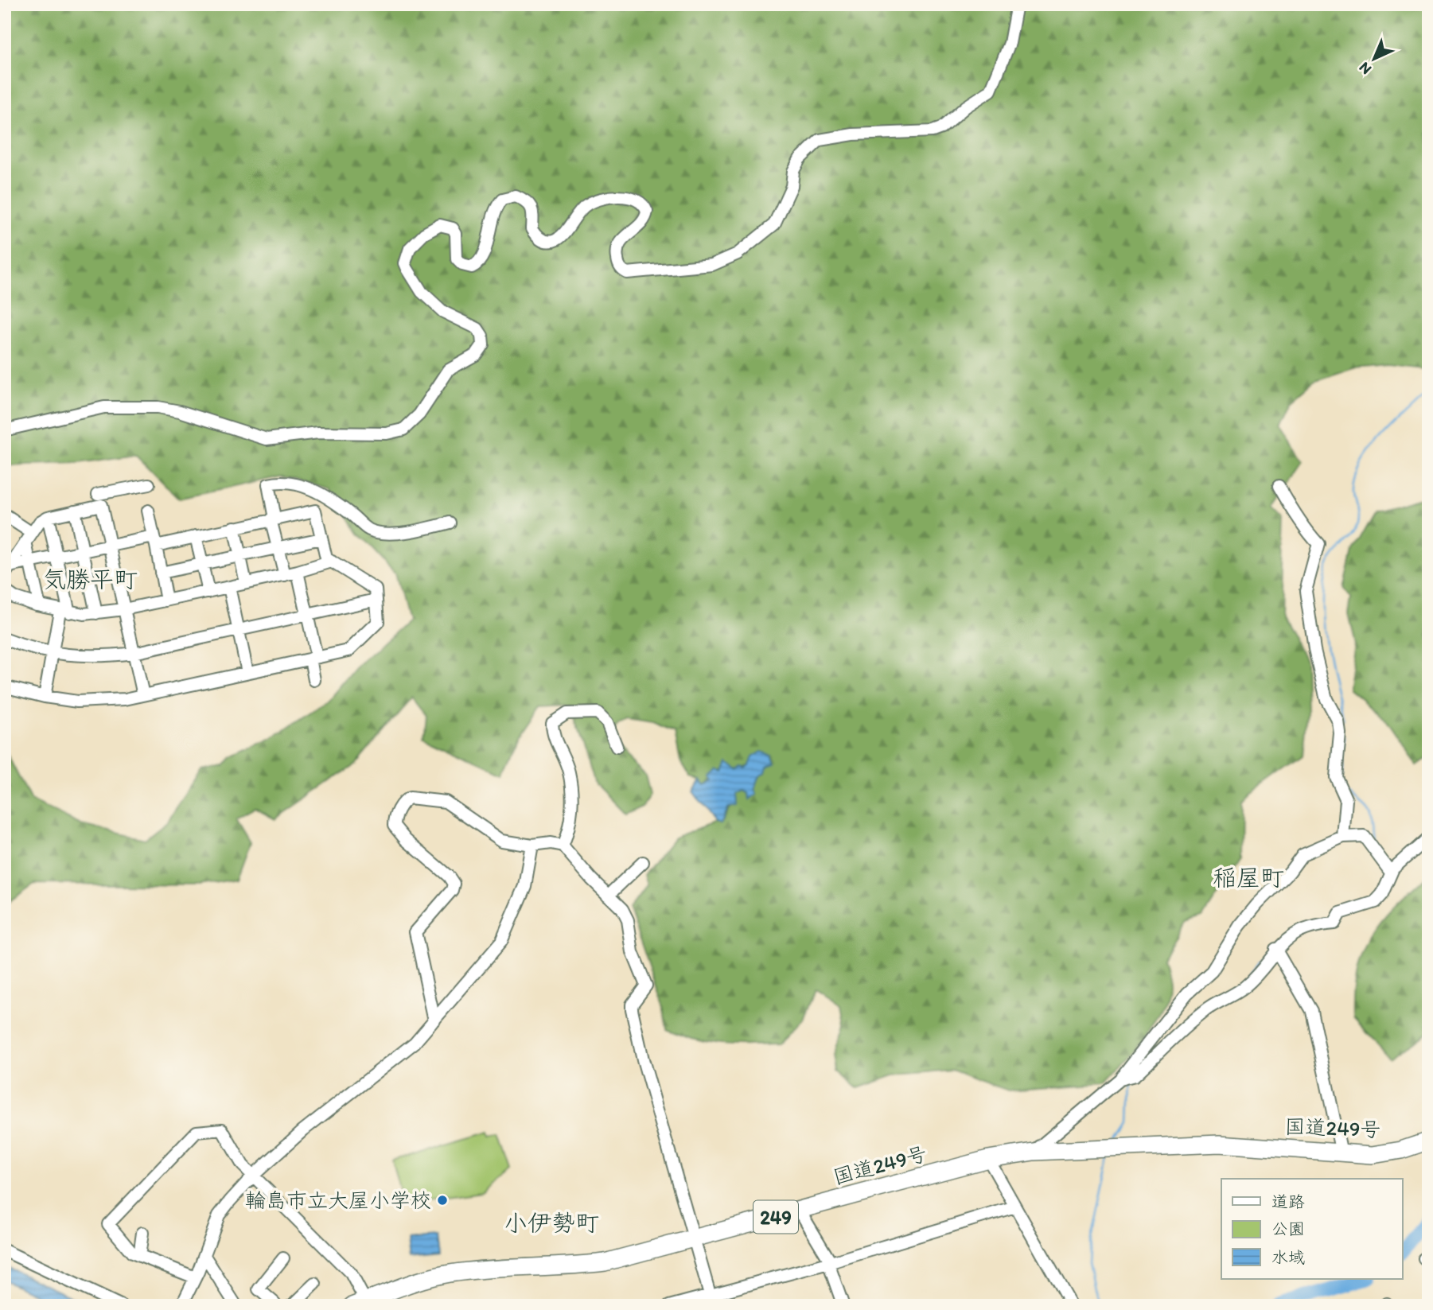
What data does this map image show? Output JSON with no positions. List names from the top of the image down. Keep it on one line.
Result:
{"streets":{"highway":["国道249号","249"]},"districts":["気勝平町","稲屋町","小伊勢町"],"places":["輪島市立大屋小学校"],"legend":["道路","公園","水域"],"north":"bottom left"}
